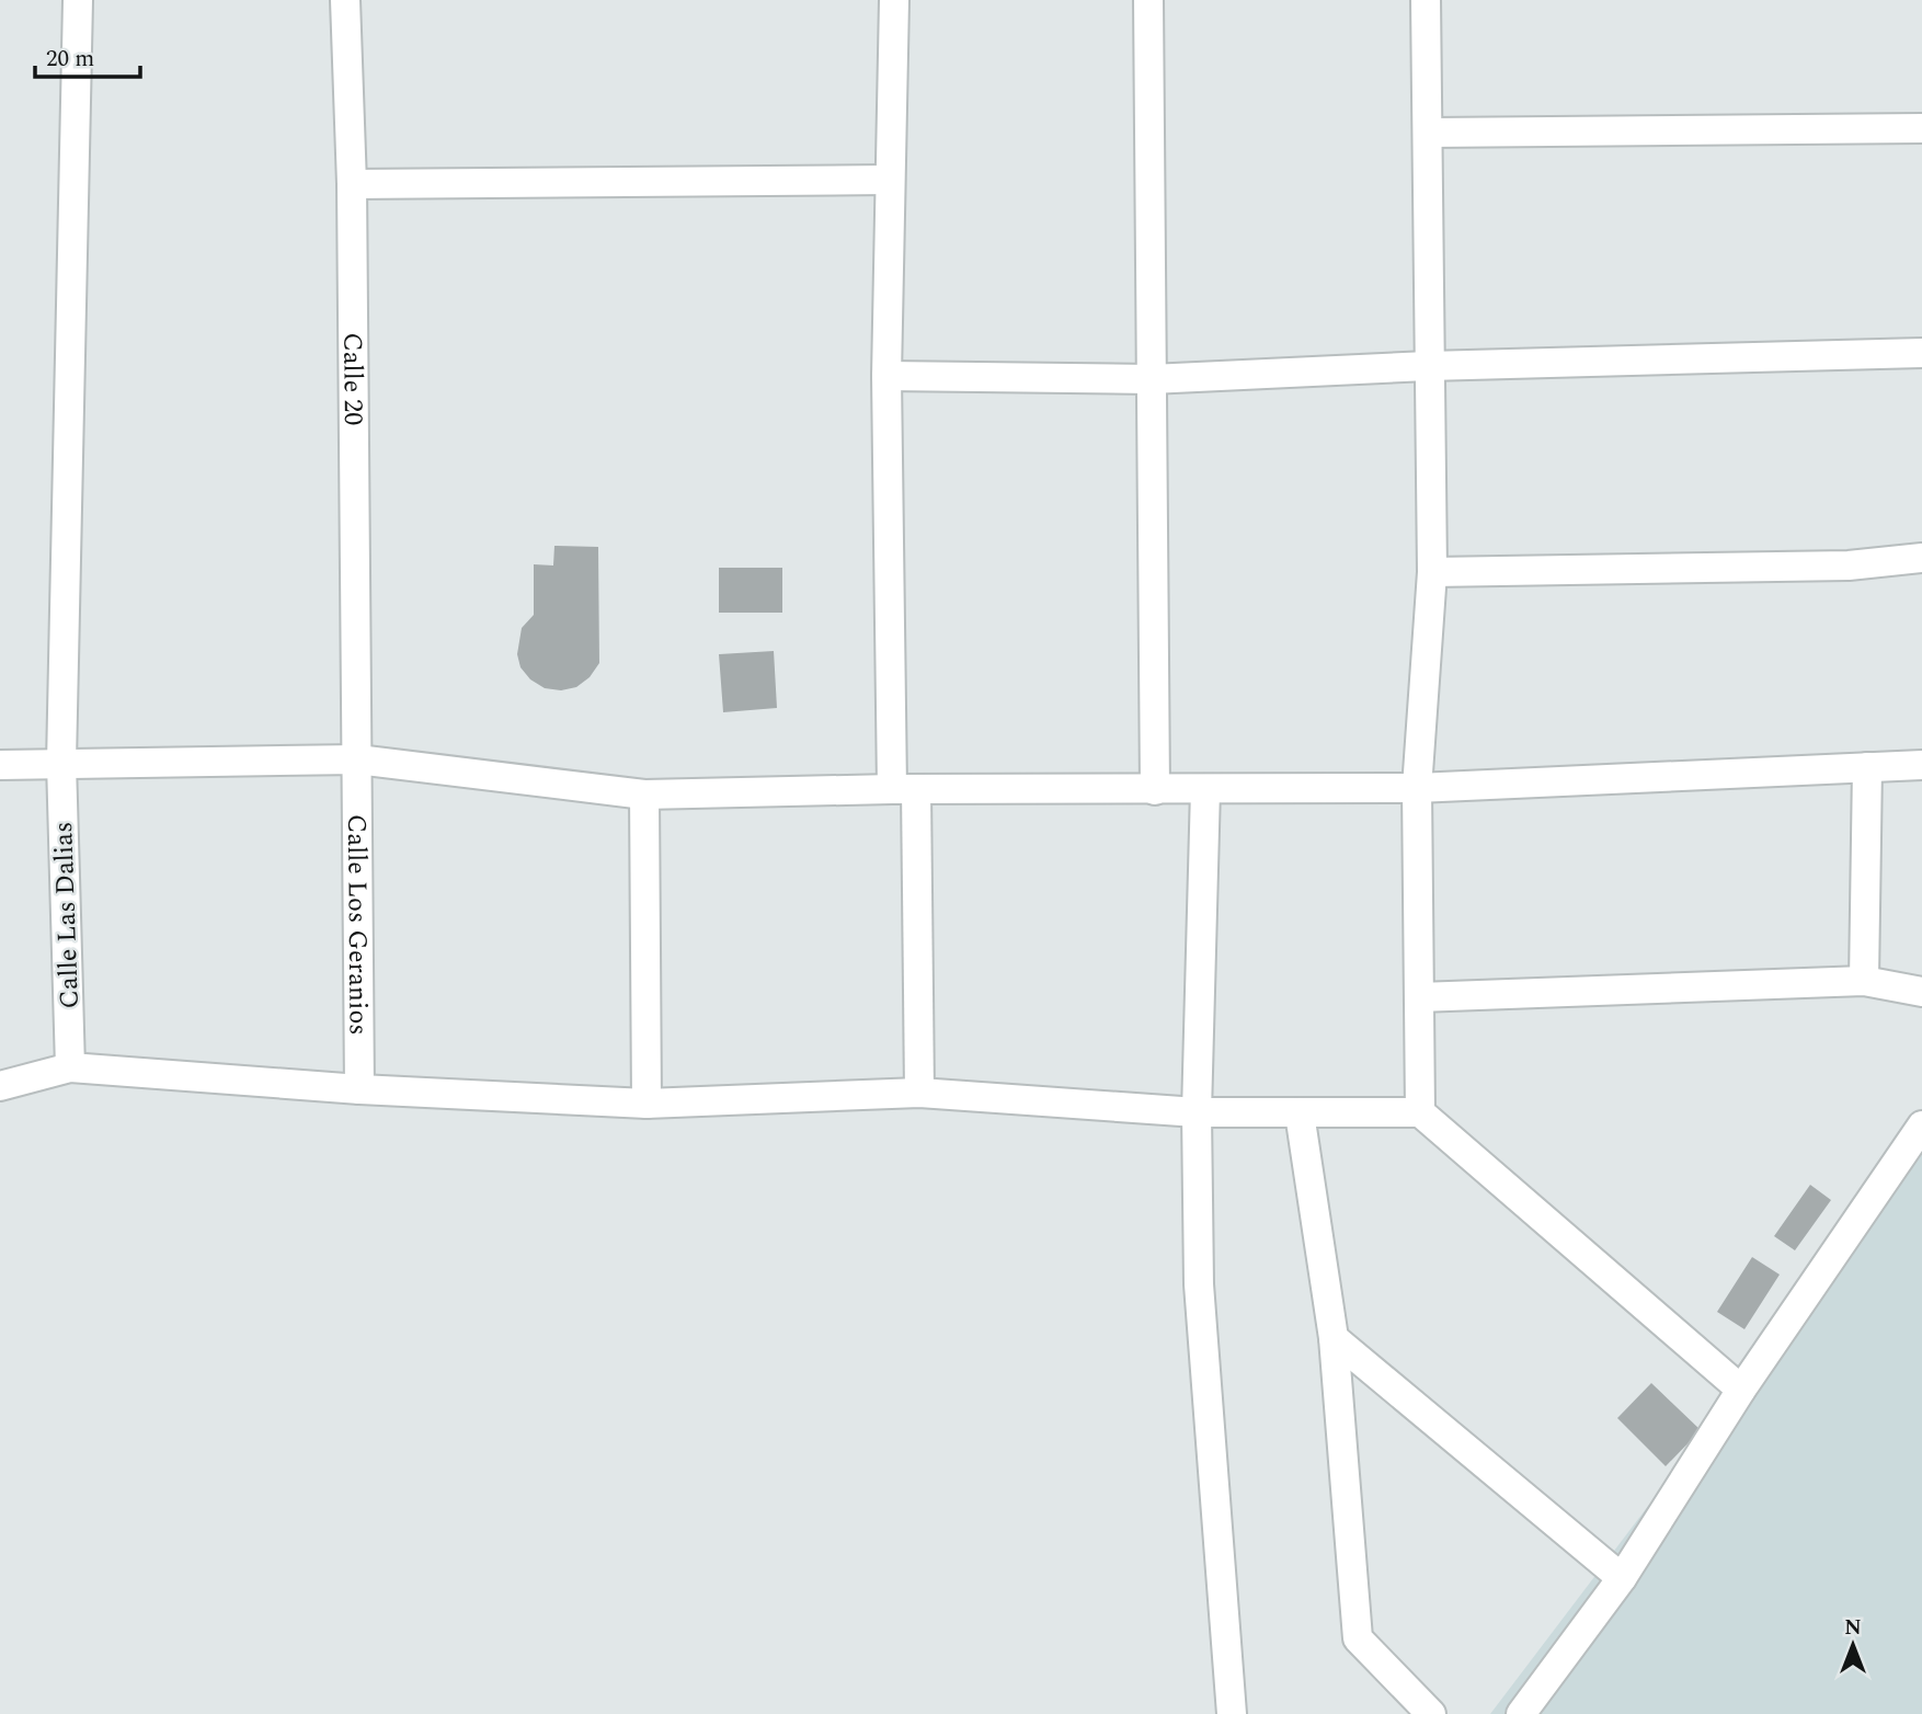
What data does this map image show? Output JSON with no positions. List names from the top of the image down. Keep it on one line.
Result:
{"streets":{"street":["Calle 20","Calle Las Dalias","Calle Los Geranios"]},"crossings":[["Calle 20","Calle Los Geranios"]],"scale_bar":"20 m","north":"top"}
